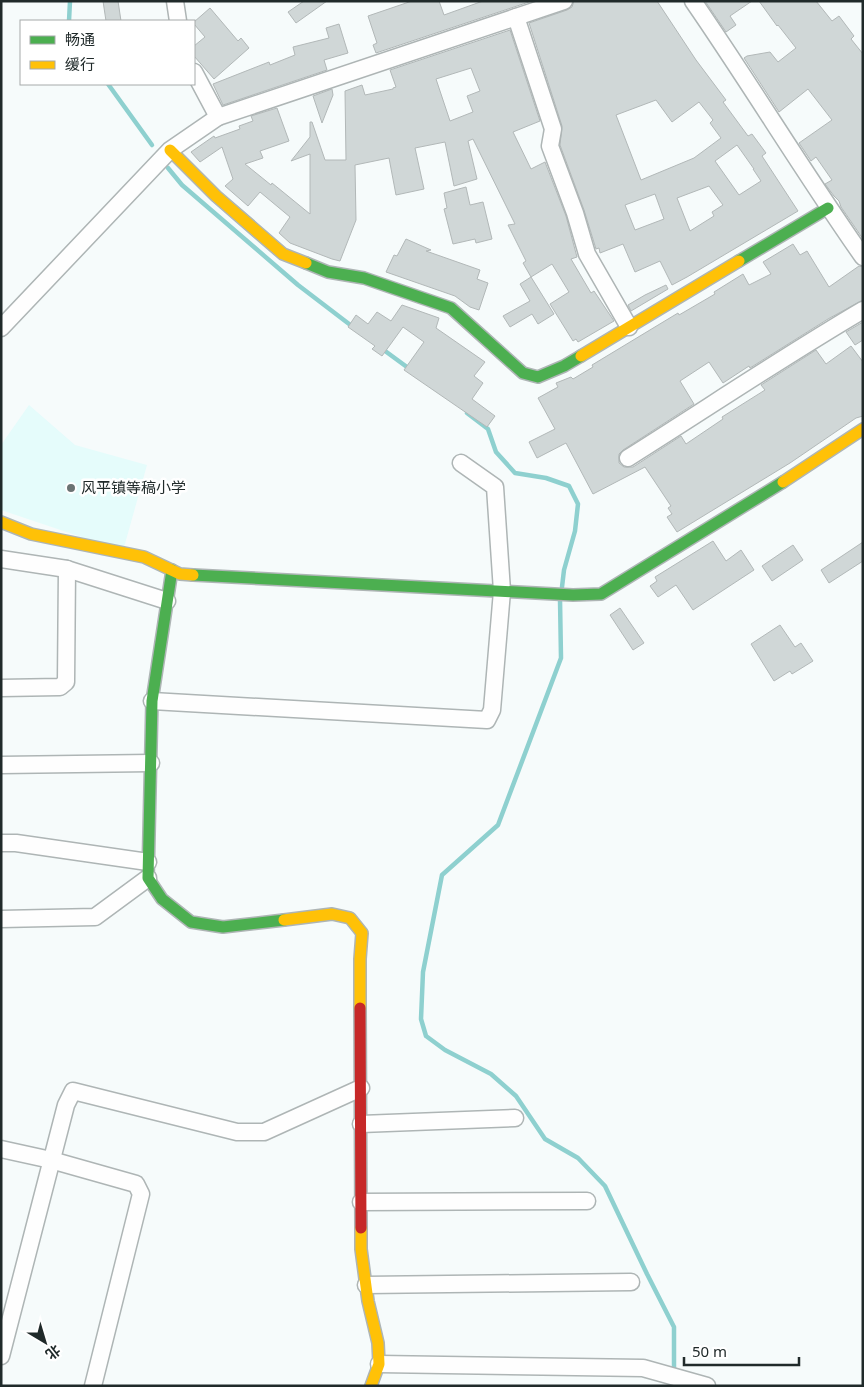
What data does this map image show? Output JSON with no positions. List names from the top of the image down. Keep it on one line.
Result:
{"places":["风平镇等稿小学"],"legend":["畅通","缓行"],"scale_bar":"50 m","north":"bottom right"}
